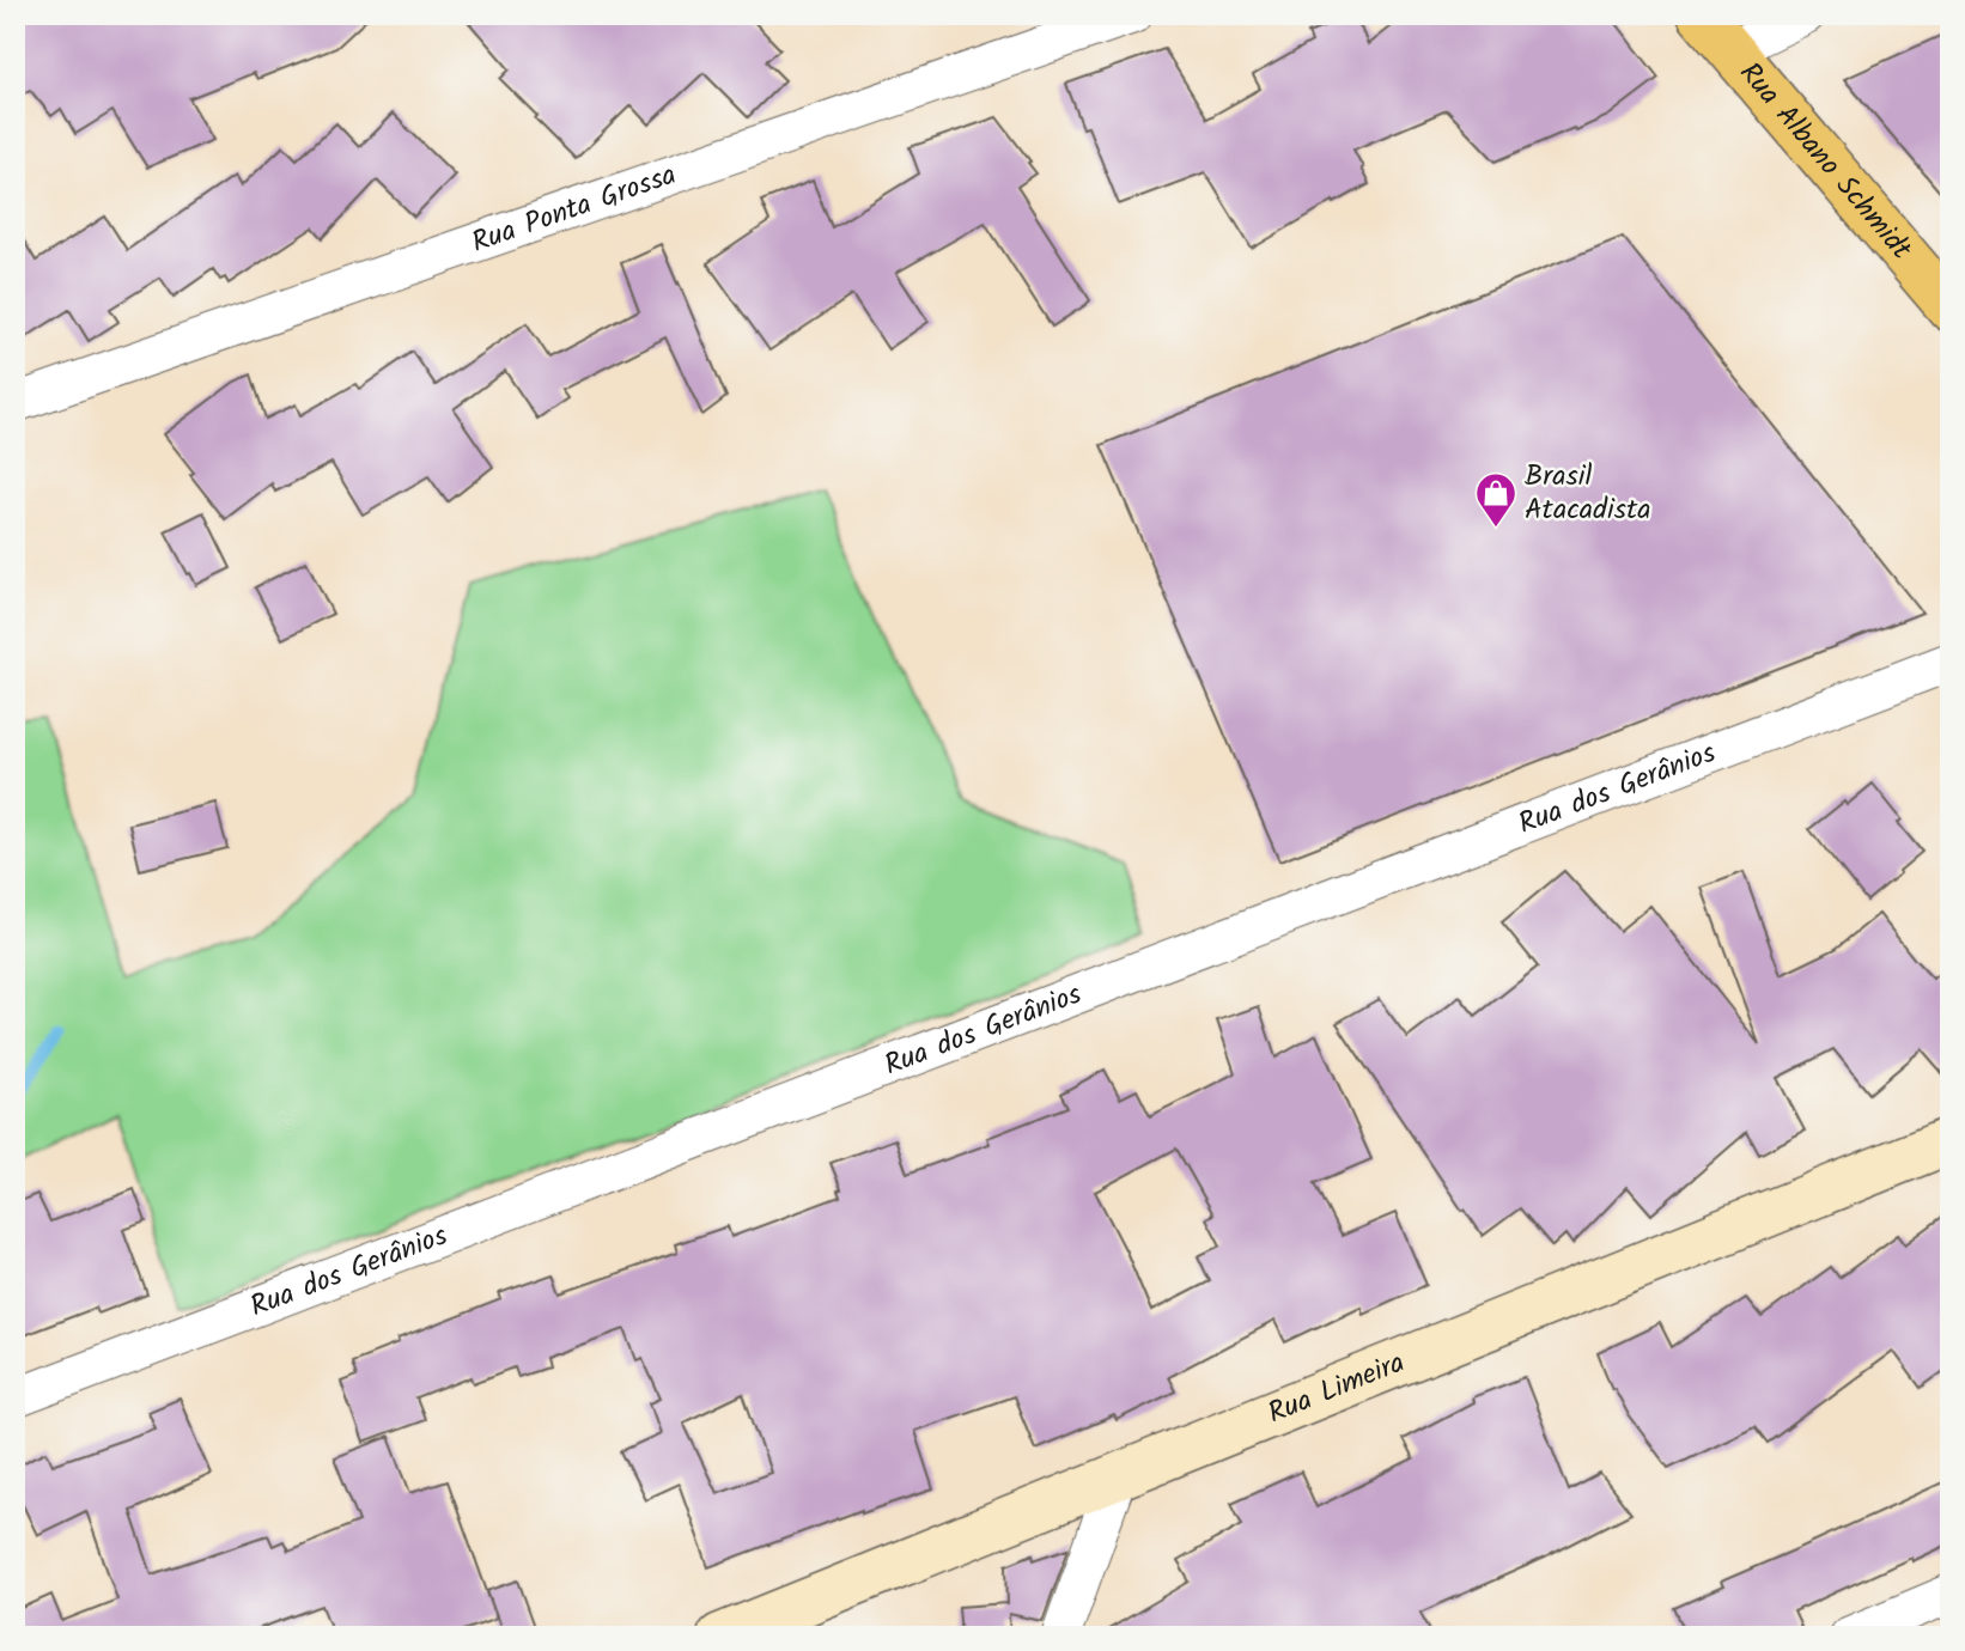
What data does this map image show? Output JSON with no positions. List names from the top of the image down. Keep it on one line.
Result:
{"streets":{"main road":["Rua Albano Schmidt"],"street":["Rua Ponta Grossa","Rua dos Gerânios","Rua Limeira"]},"places":{"shop":["Brasil Atacadista"]}}
